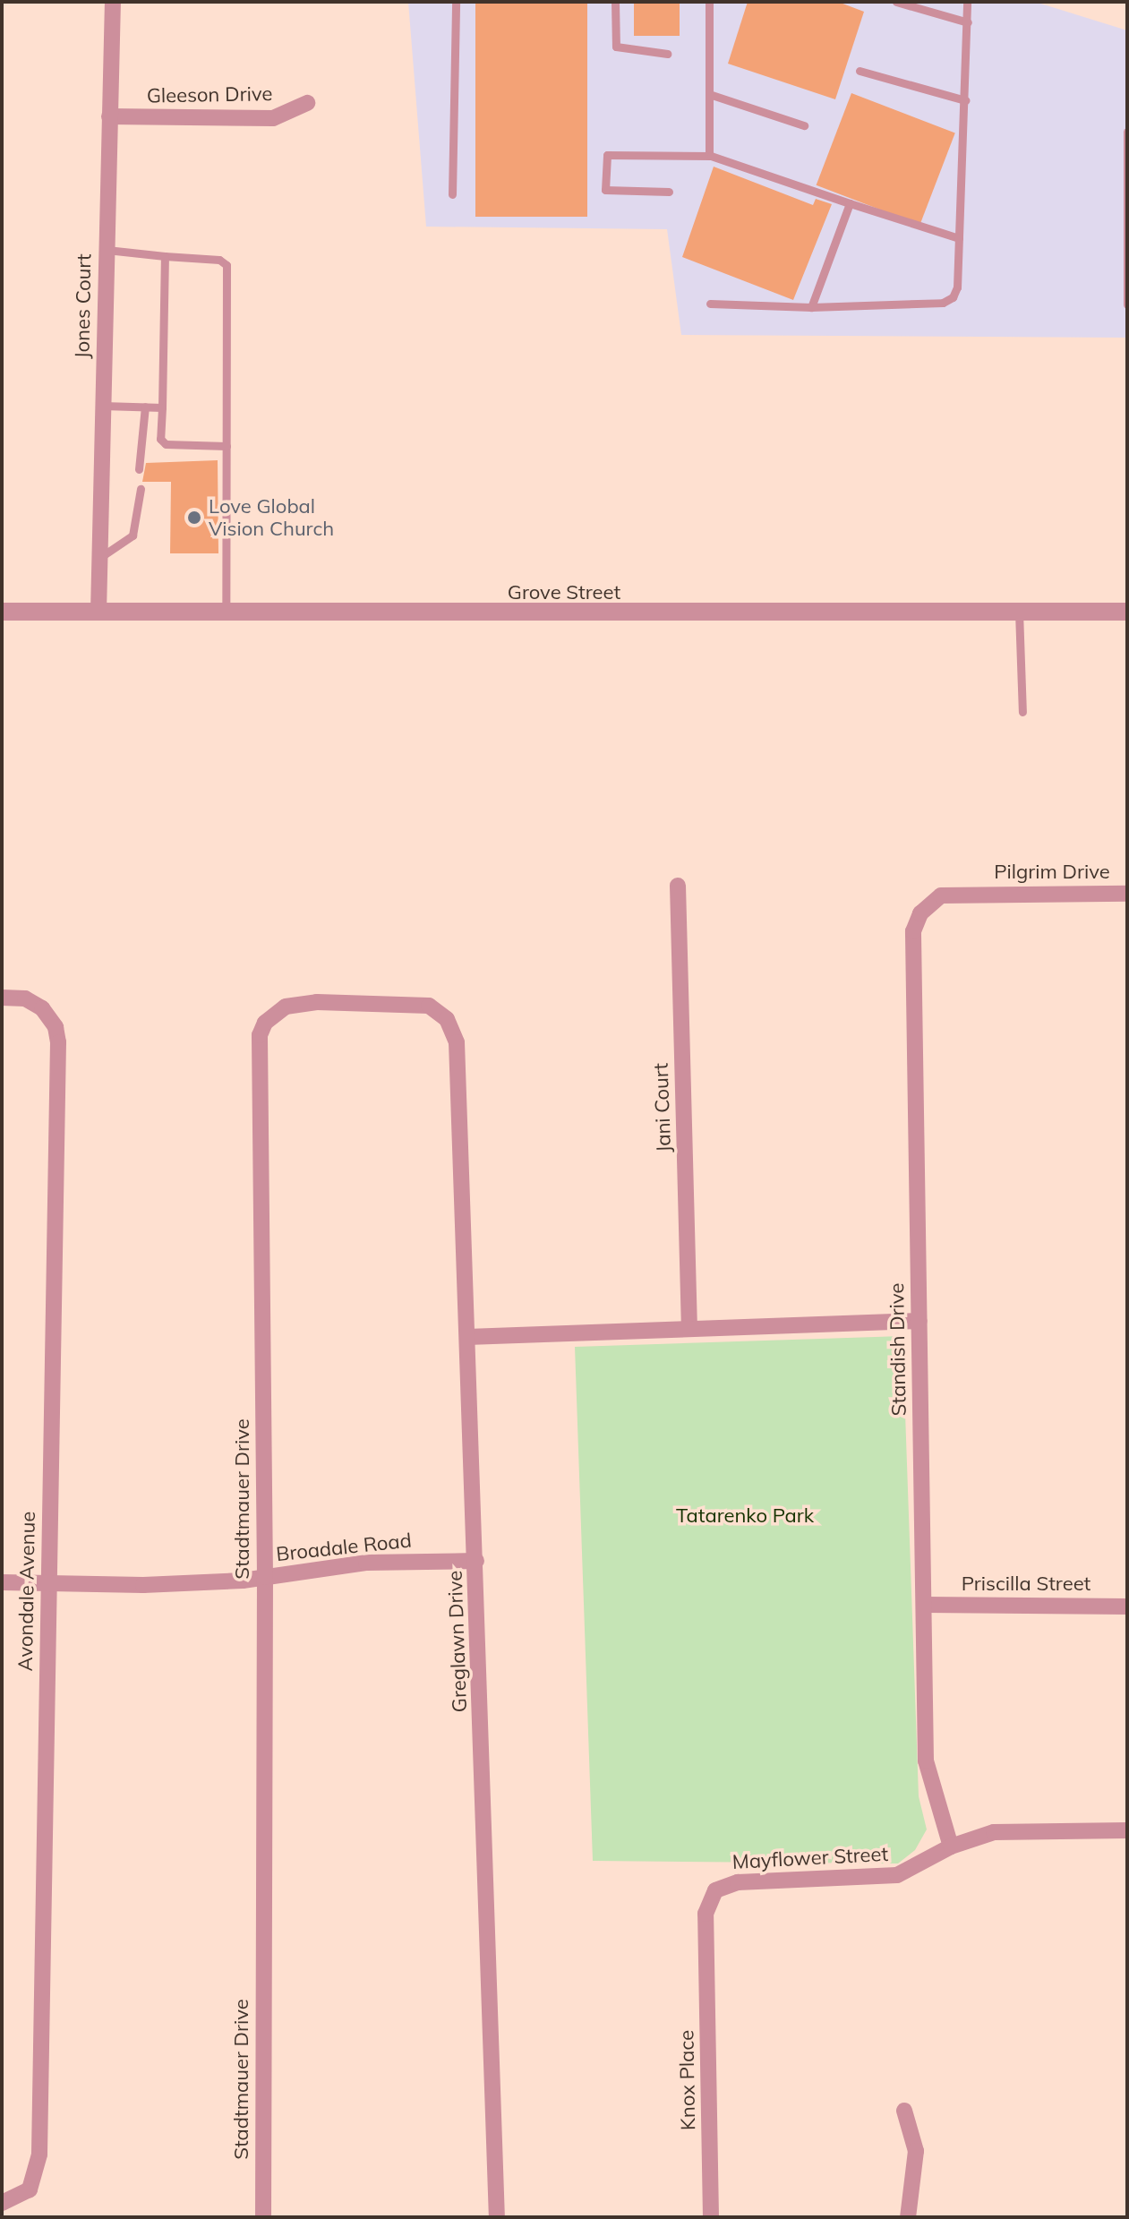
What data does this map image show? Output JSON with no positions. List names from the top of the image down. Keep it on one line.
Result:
{"streets":{"street":["Gleeson Drive","Jones Court","Grove Street","Pilgrim Drive","Jani Court","Standish Drive","Stadtmauer Drive","Broadale Road","Priscilla Street","Avondale Avenue","Greglawn Drive","Mayflower Street","Knox Place"]},"crossings":[["Gleeson Drive","Jones Court"],["Jones Court","Grove Street"],["Pilgrim Drive","Standish Drive"],["Standish Drive","Priscilla Street"],["Standish Drive","Mayflower Street"],["Stadtmauer Drive","Broadale Road"],["Stadtmauer Drive","Greglawn Drive"],["Broadale Road","Avondale Avenue"],["Broadale Road","Greglawn Drive"],["Mayflower Street","Knox Place"]],"parks":["Tatarenko Park"],"places":["Love Global Vision Church"]}
